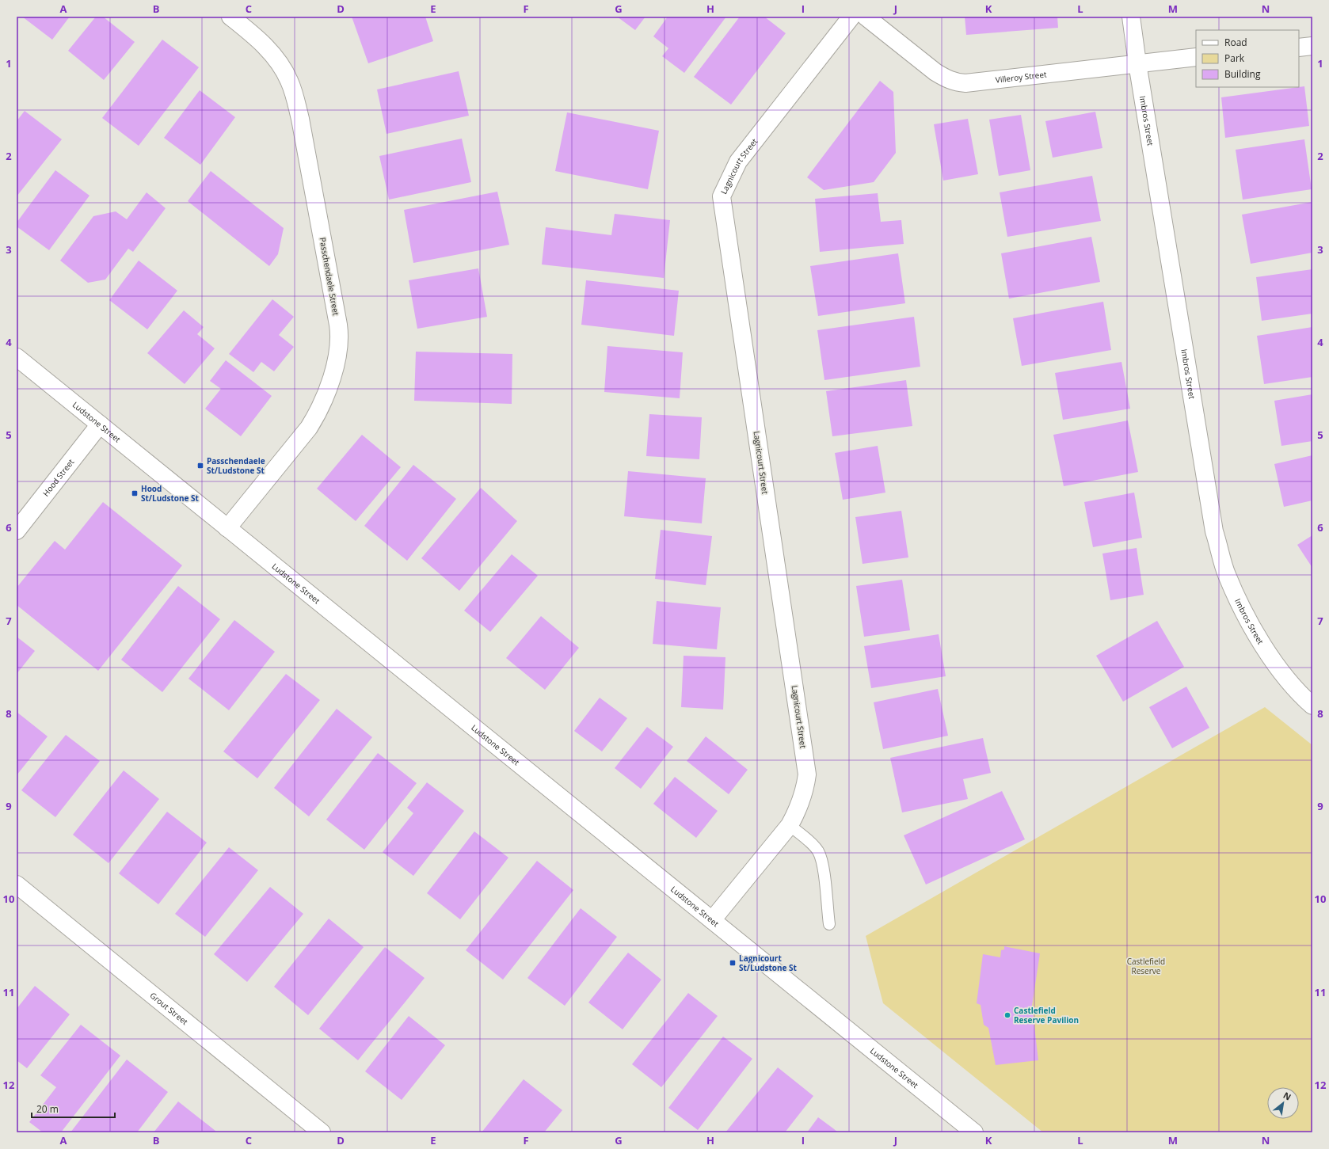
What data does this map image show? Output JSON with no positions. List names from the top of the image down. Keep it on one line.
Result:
{"streets":{"street":["Villeroy Street","Imbros Street","Lagnicourt Street","Passchendaele Street","Ludstone Street","Hood Street","Grout Street"]},"crossings":[["Villeroy Street","Imbros Street"],["Lagnicourt Street","Ludstone Street"],["Passchendaele Street","Ludstone Street"],["Ludstone Street","Hood Street"]],"parks":["Castlefield Reserve"],"places":{"transit":["Passchendaele St/Ludstone St","Hood St/Ludstone St","Lagnicourt St/Ludstone St"],"other":["Castlefield Reserve Pavilion"]},"legend":["Road","Park","Building"],"scale_bar":"20 m","north":"top right","grid":{"columns":["A","B","C","D","E","F","G","H","I","J","K","L","M","N"],"rows":["1","2","3","4","5","6","7","8","9","10","11","12"]}}
